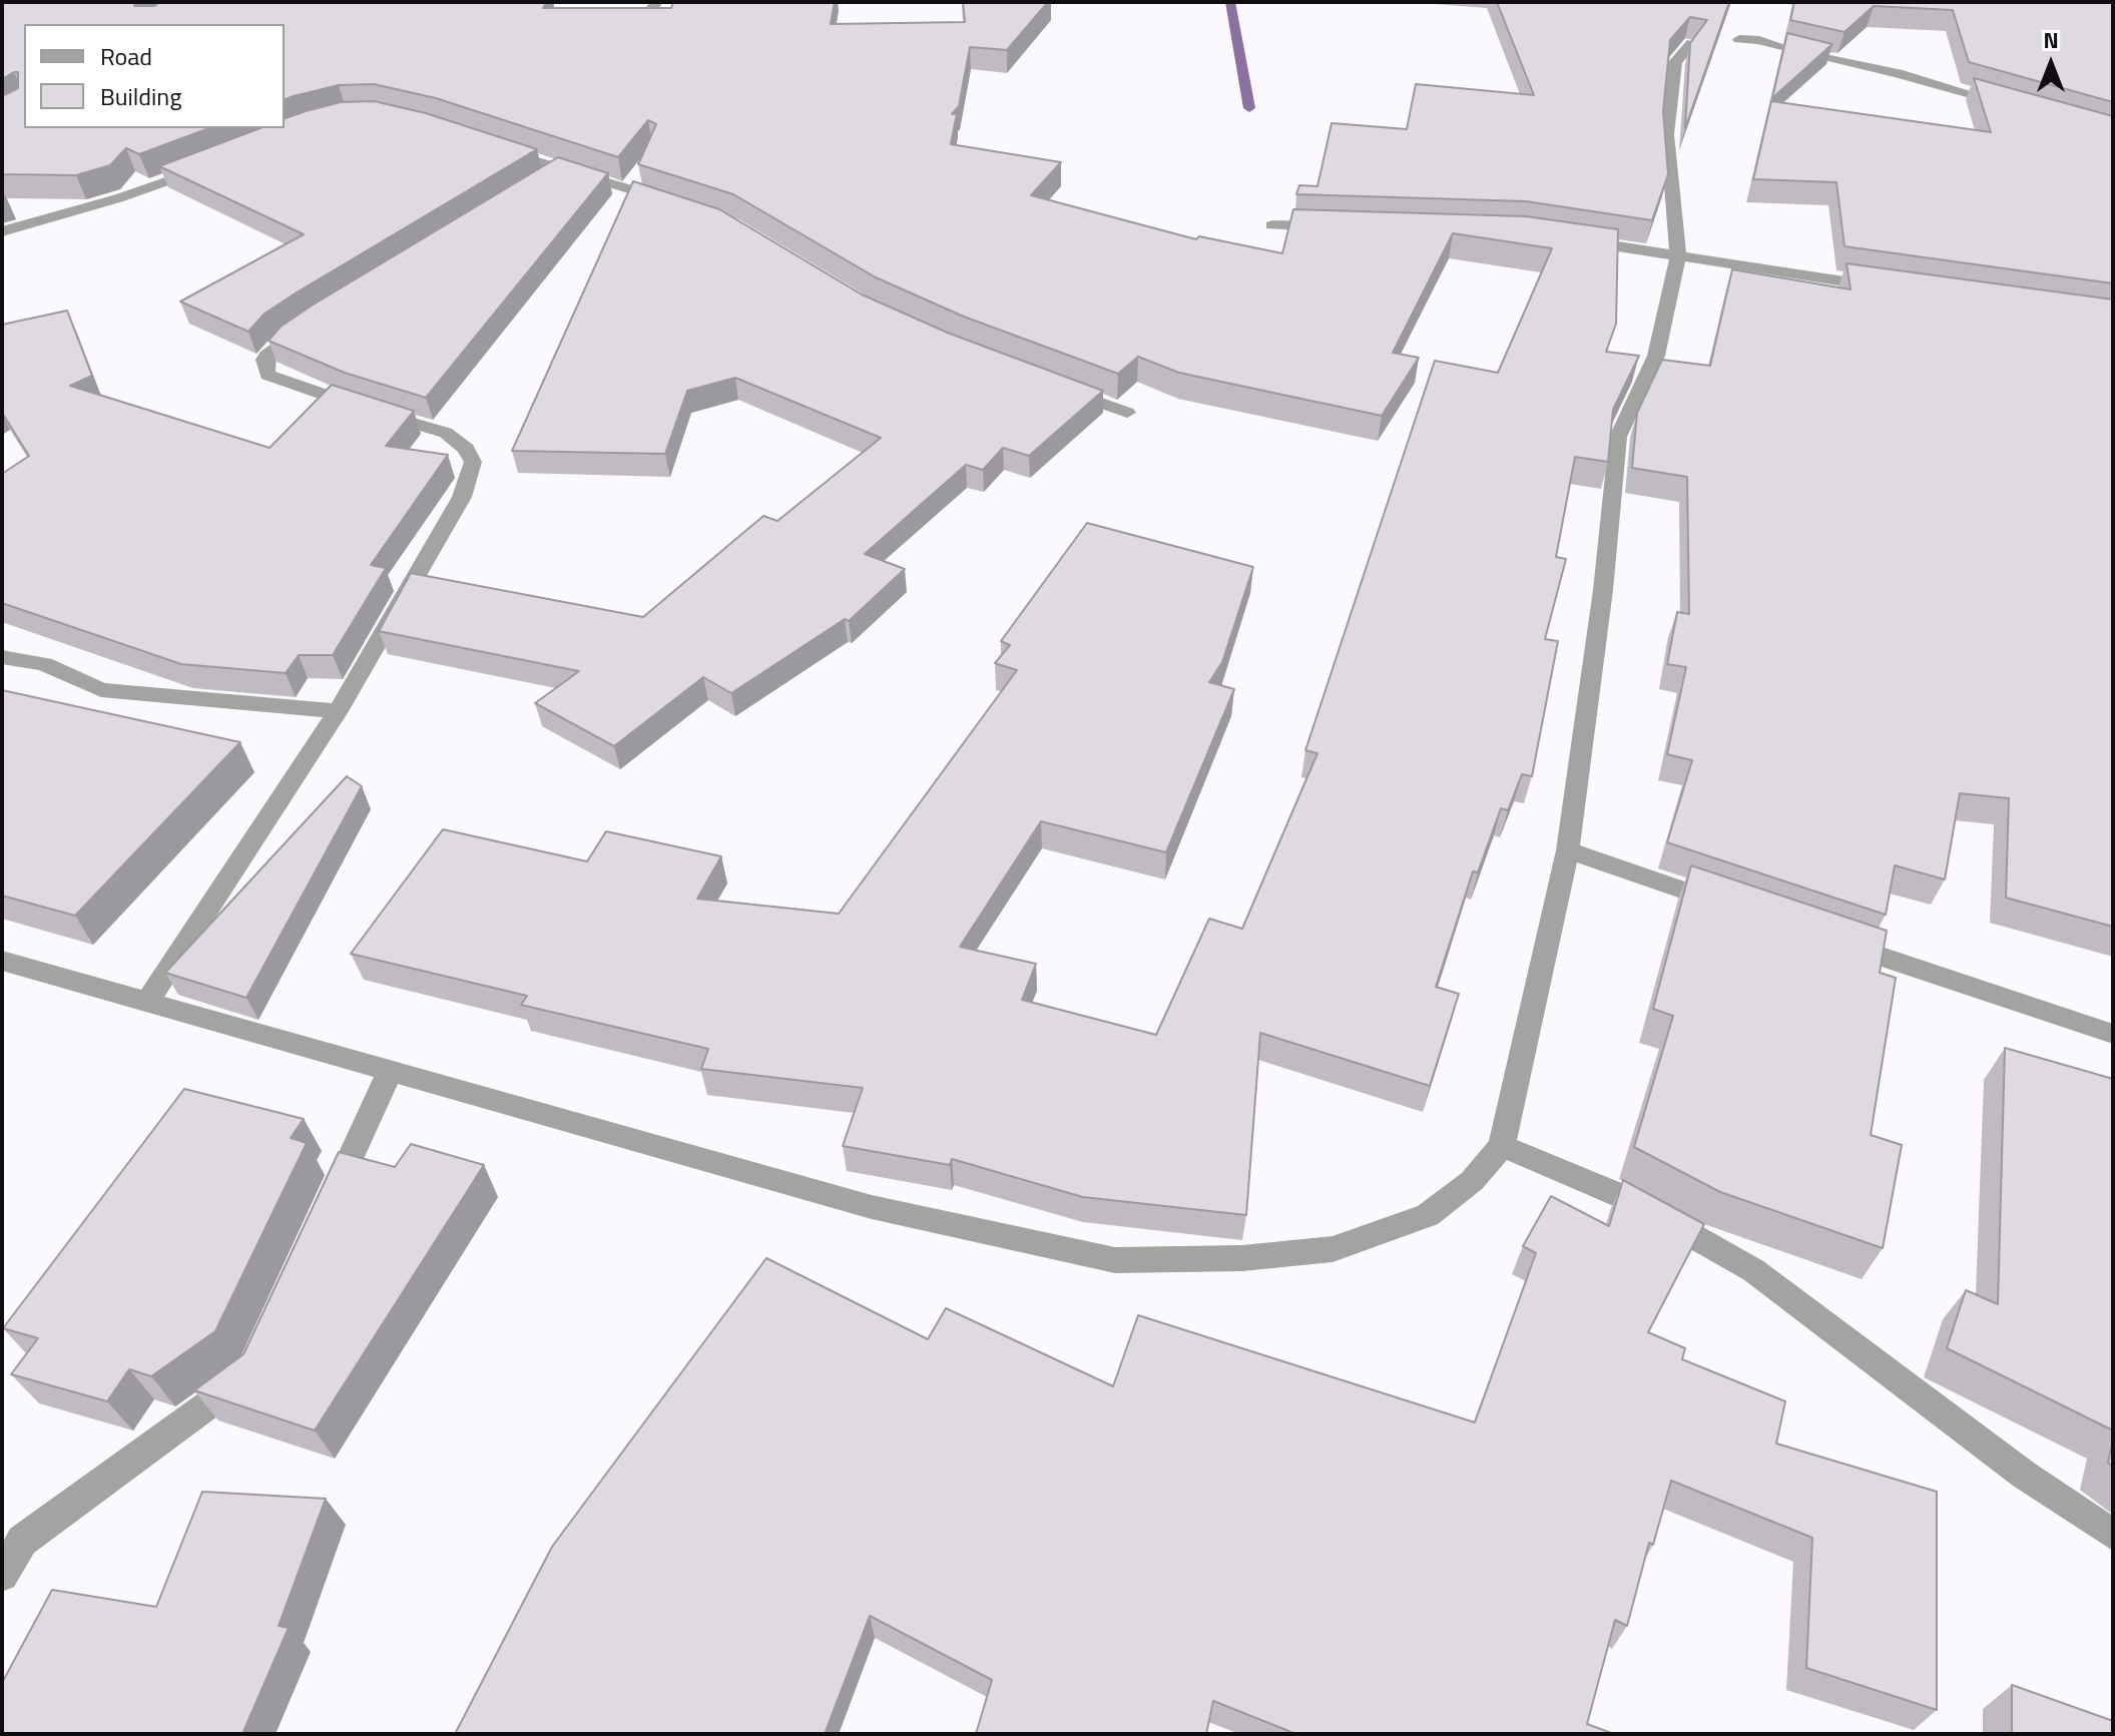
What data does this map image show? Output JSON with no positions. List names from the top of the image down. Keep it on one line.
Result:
{"legend":["Road","Building"],"north":"top"}
